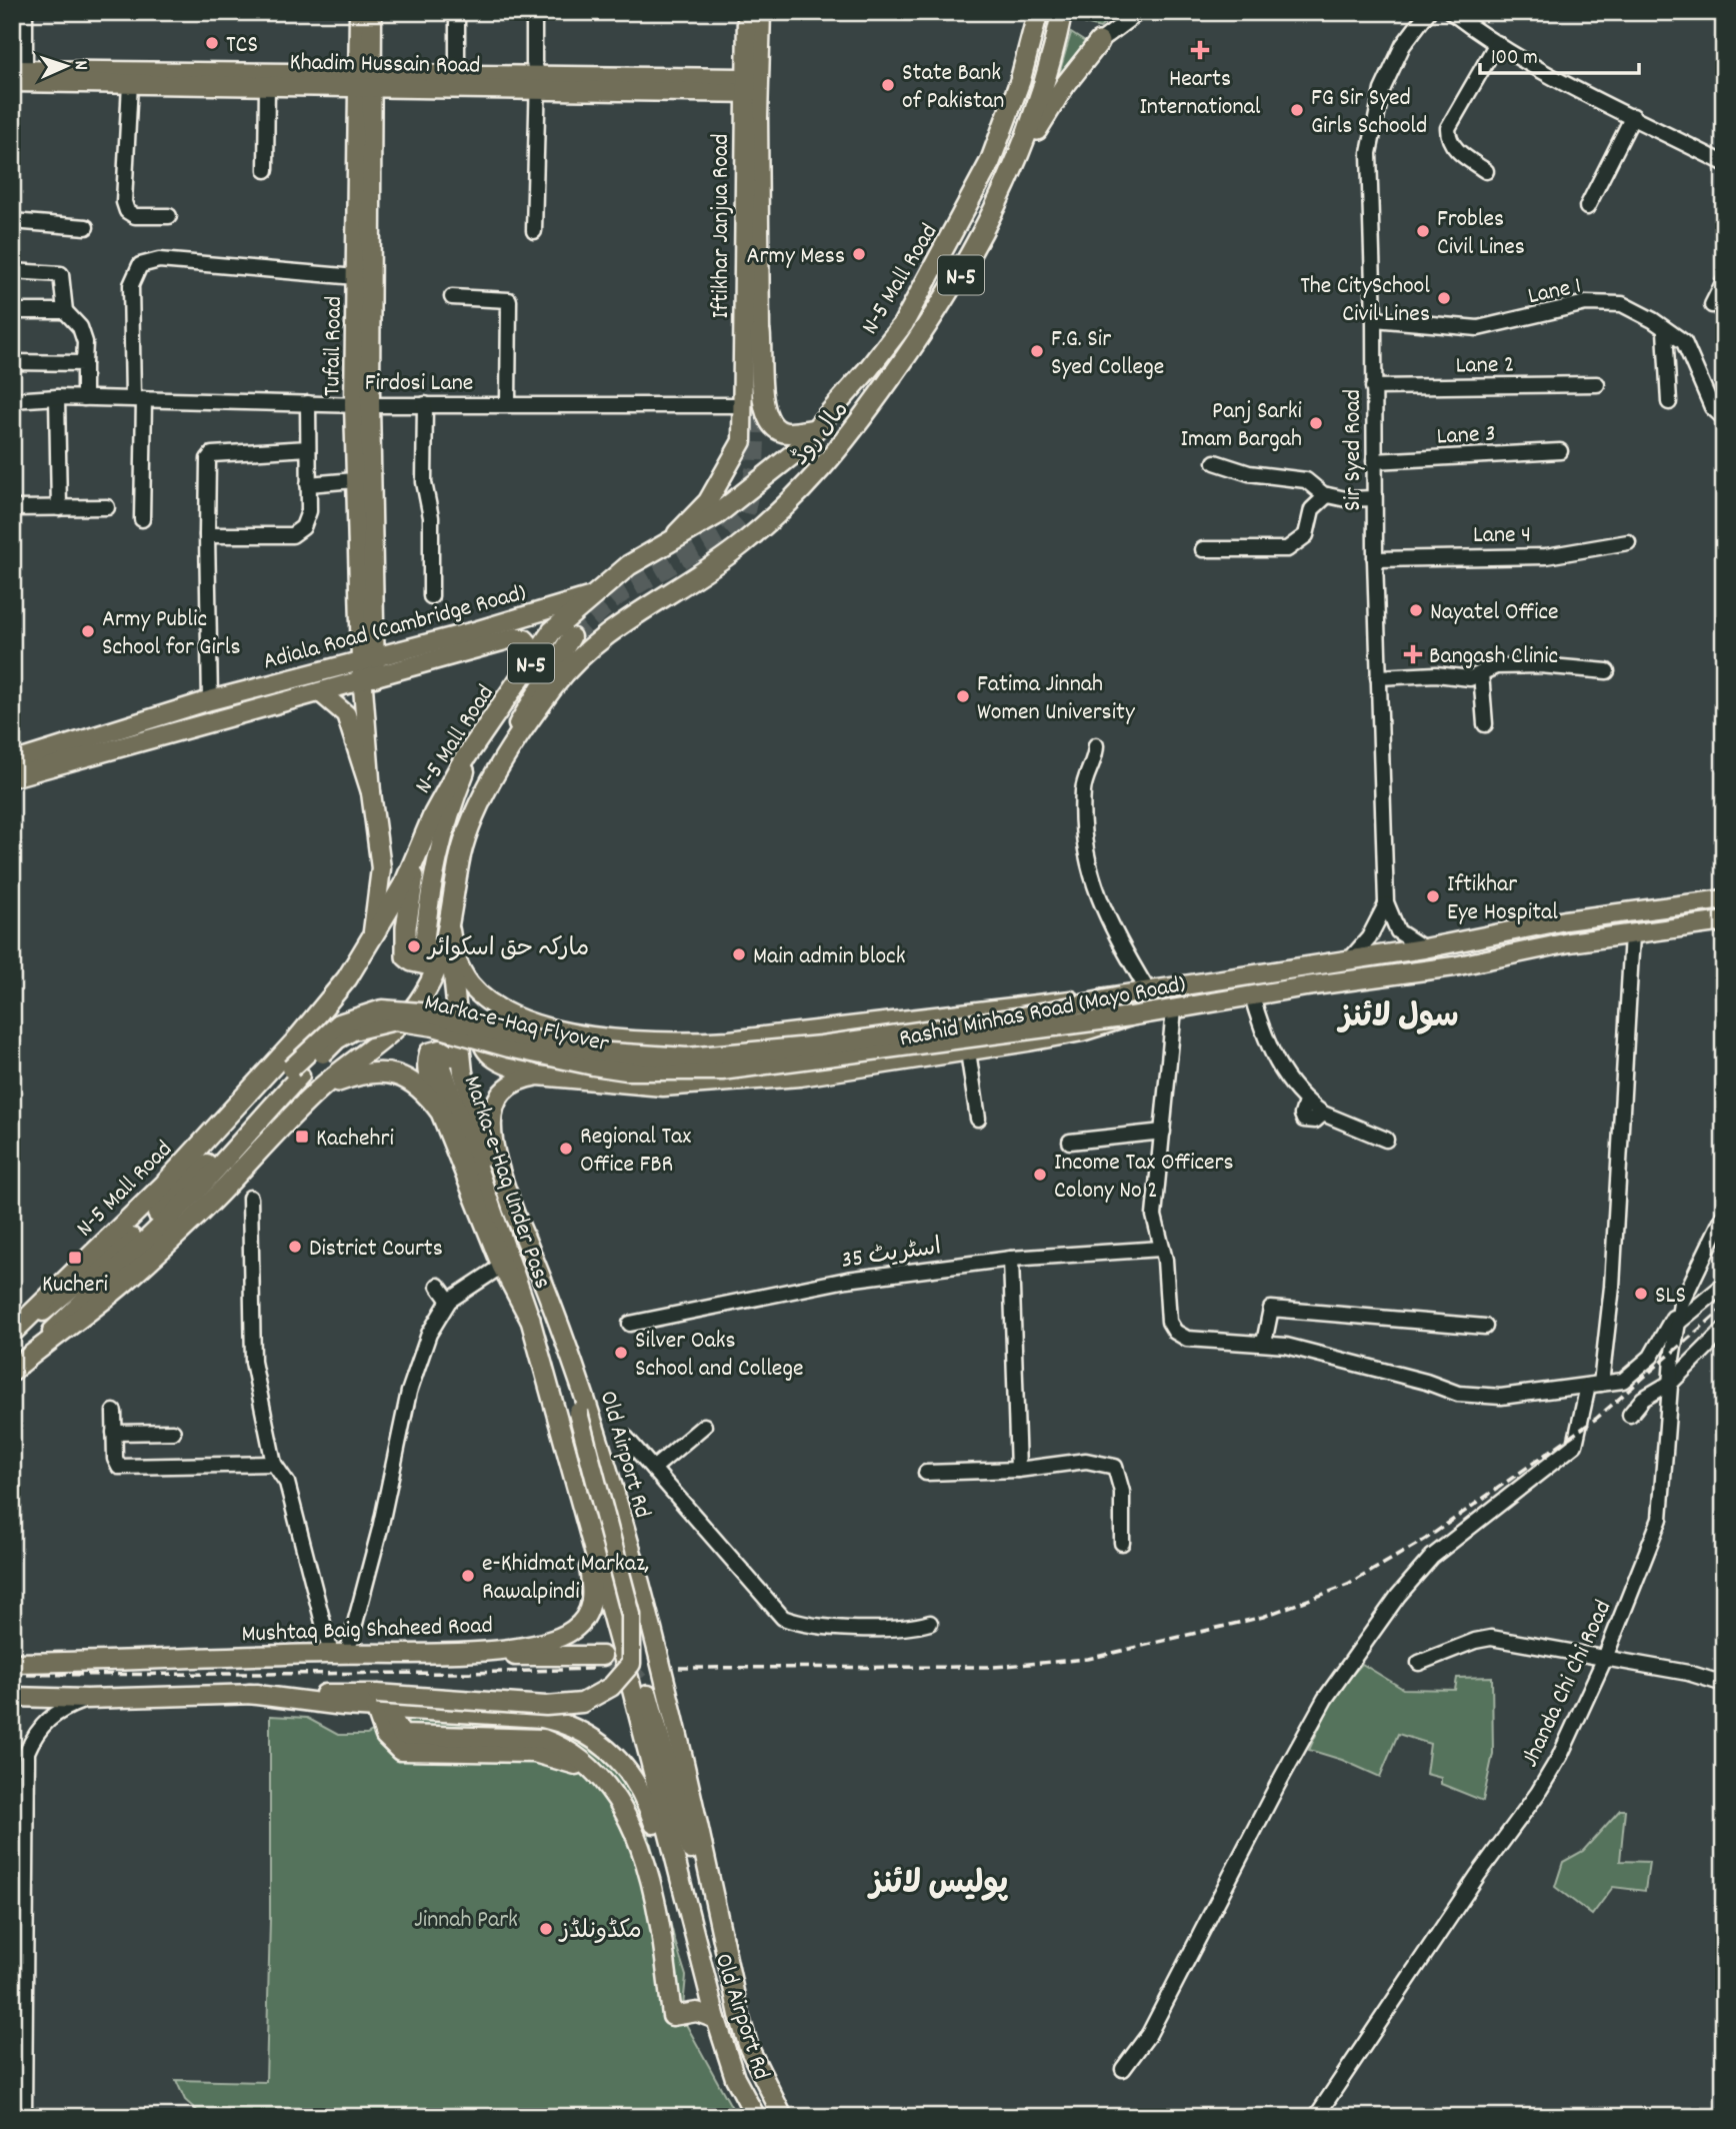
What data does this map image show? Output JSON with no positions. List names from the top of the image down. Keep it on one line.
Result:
{"streets":{"highway":["N-5","N-5 Mall Road","مال روڈ"],"main road":["Khadim Hussain Road","Iftikhar Janjua Road","Tufail Road","Adiala Road (Cambridge Road)","Rashid Minhas Road (Mayo Road)","Marka-e-Haq Flyover","Marka-e-Haq Under Pass","Old Airport Rd","Mushtaq Baig Shaheed Road"],"street":["Lane 1","Lane 2","Firdosi Lane","Lane 3","Sir Syed Road","Lane 4","اسٹریٹ 35","Jhanda Chi Chi Road"]},"crossings":[["Khadim Hussain Road","Iftikhar Janjua Road"],["Khadim Hussain Road","Tufail Road"],["Iftikhar Janjua Road","N-5 Mall Road"],["Iftikhar Janjua Road","Firdosi Lane"],["N-5 Mall Road","Adiala Road (Cambridge Road)"],["N-5 Mall Road","Marka-e-Haq Flyover"],["Lane 1","Sir Syed Road"],["Tufail Road","Firdosi Lane"],["Tufail Road","Adiala Road (Cambridge Road)"],["Lane 2","Sir Syed Road"],["مال روڈ","Rashid Minhas Road (Mayo Road)"],["مال روڈ","Old Airport Rd"],["Lane 3","Sir Syed Road"],["Sir Syed Road","Lane 4"],["Sir Syed Road","Rashid Minhas Road (Mayo Road)"],["Rashid Minhas Road (Mayo Road)","Marka-e-Haq Flyover"],["Rashid Minhas Road (Mayo Road)","Old Airport Rd"],["Marka-e-Haq Under Pass","Old Airport Rd"],["Old Airport Rd","Mushtaq Baig Shaheed Road"]],"districts":["سول لائنز","پولیس لائنز"],"parks":["Jinnah Park"],"places":{"other":["TCS","State Bank of Pakistan","FG Sir Syed Girls Schoold","Frobles Civil Lines","Army Mess","The CitySchool Civil Lines","F.G. Sir Syed College","Panj Sarki Imam Bargah","Nayatel Office","Army Public School for Girls","Fatima Jinnah Women University","Iftikhar Eye Hospital","مارکہ حق اسکوائر","Main admin block","Regional Tax Office FBR","Income Tax Officers Colony No 2","District Courts","SLS","Silver Oaks School and College","e-Khidmat Markaz, Rawalpindi","مکڈونلڈز"],"health":["Hearts International","Bangash Clinic"],"transit":["Kachehri","Kucheri"]},"scale_bar":"100 m","north":"right"}
